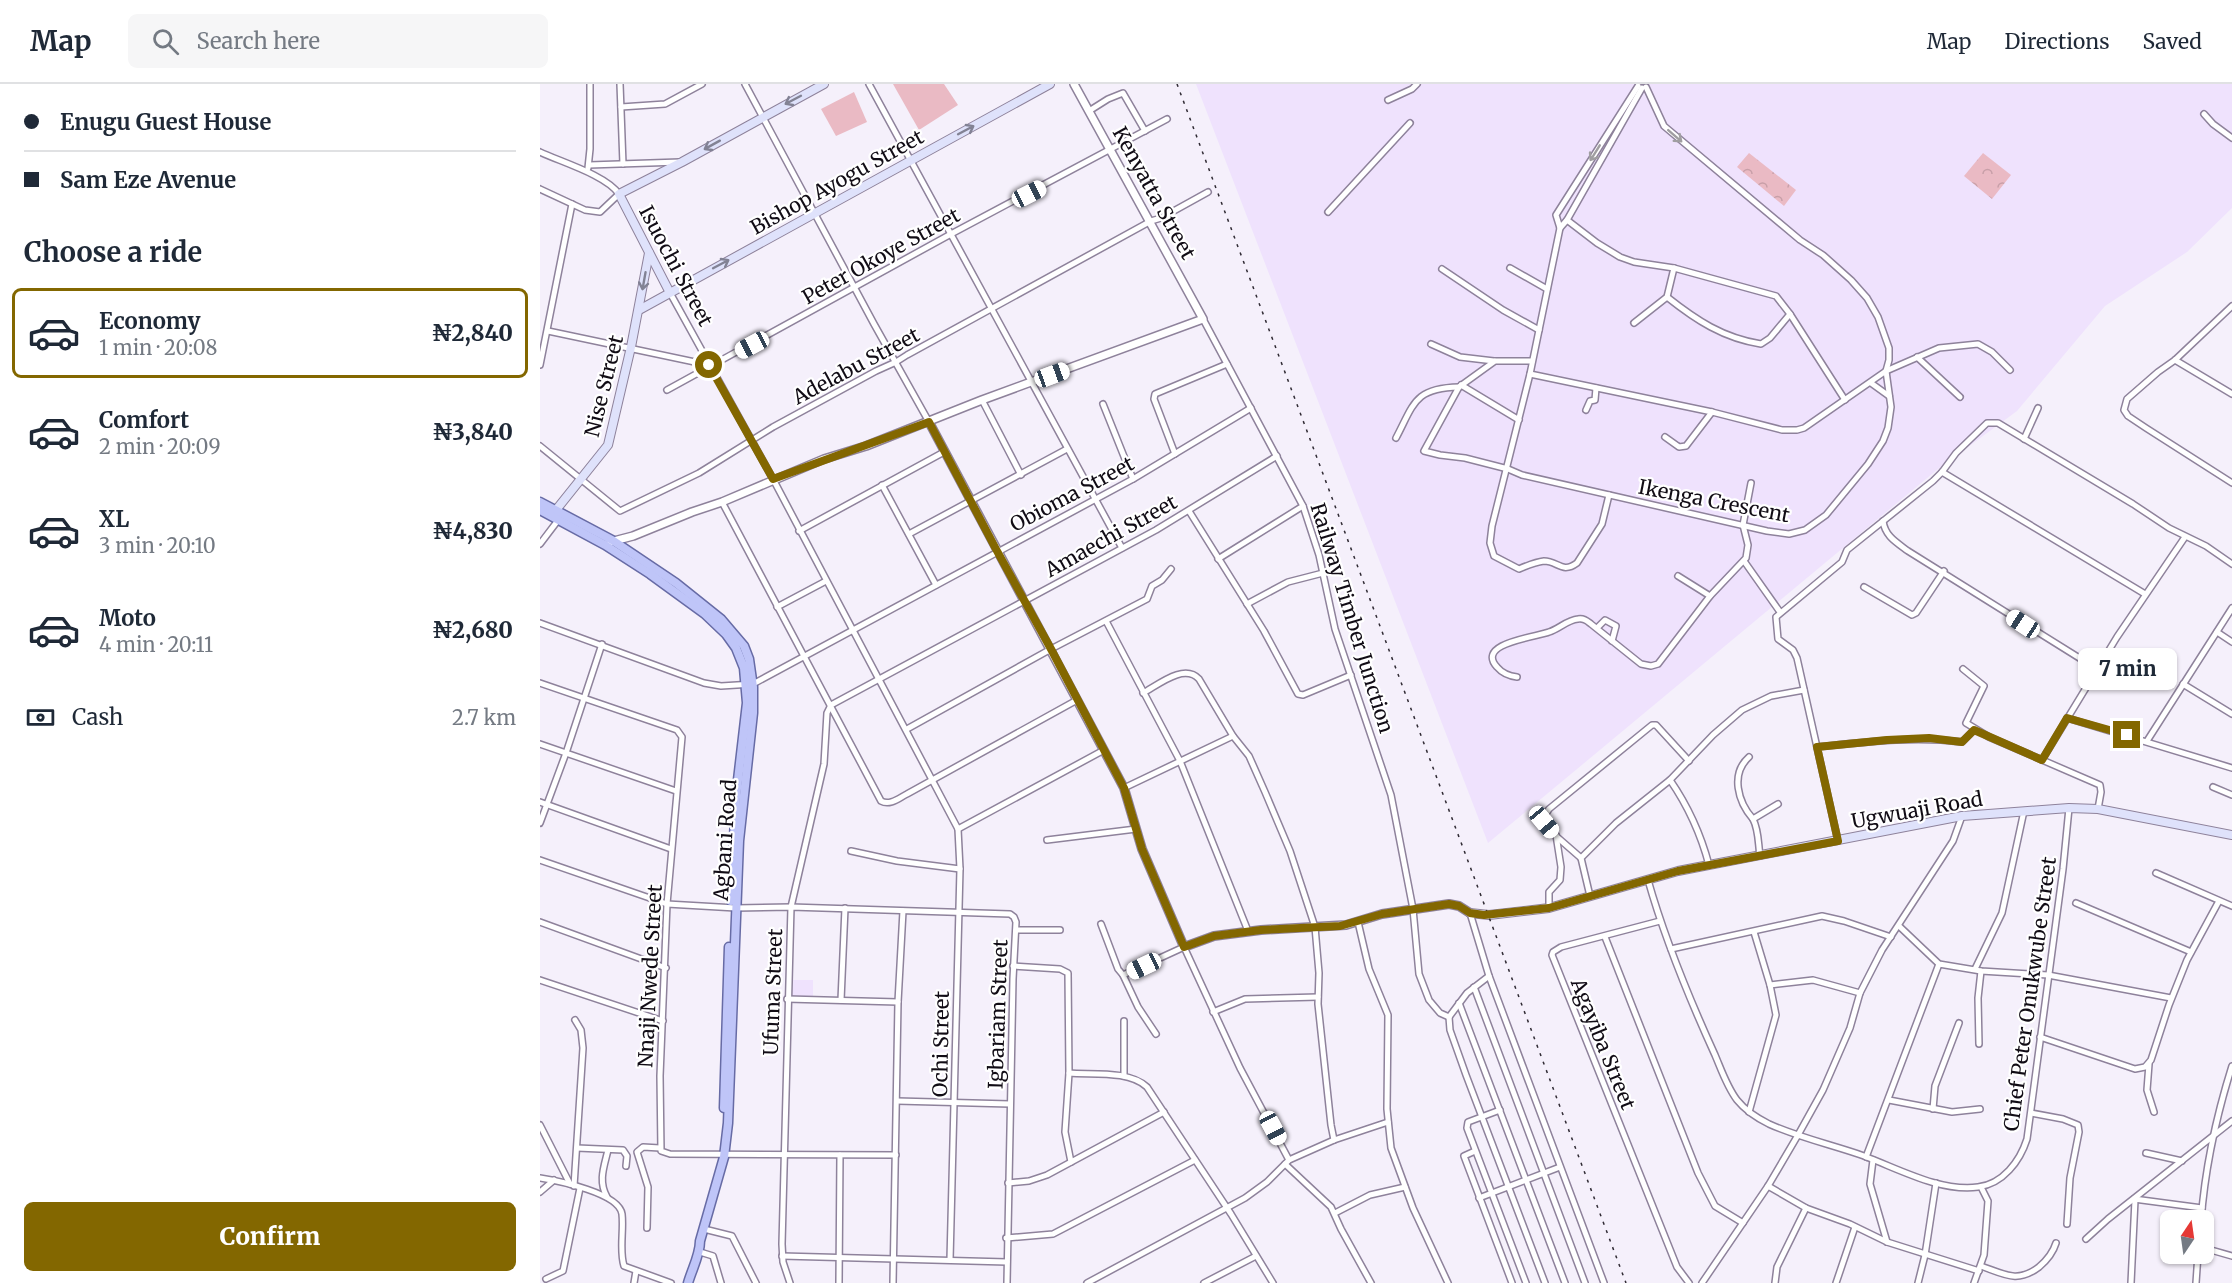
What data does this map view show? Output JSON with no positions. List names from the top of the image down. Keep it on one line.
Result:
{"streets":{"main road":["Bishop Ayogu Street","Isuochi Street","Nise Street","Ugwuaji Road","Agbani Road"],"street":["Kenyatta Street","Peter Okoye Street","Adelabu Street","Obioma Street","Ikenga Crescent","Amaechi Street","Railway Timber Junction","Nnaji Nwede Street","Ufuma Street","Chief Peter Onukwube Street","Igbariam Street","Ochi Street","Agayiba Street"]},"crossings":[["Bishop Ayogu Street","Isuochi Street"],["Bishop Ayogu Street","Nise Street"],["Kenyatta Street","Peter Okoye Street"],["Kenyatta Street","Adelabu Street"],["Kenyatta Street","Railway Timber Junction"],["Peter Okoye Street","Isuochi Street"],["Isuochi Street","Adelabu Street"],["Isuochi Street","Nise Street"],["Isuochi Street","Obioma Street"],["Isuochi Street","Amaechi Street"],["Isuochi Street","Ochi Street"],["Adelabu Street","Nise Street"],["Nise Street","Agbani Road"],["Obioma Street","Railway Timber Junction"],["Obioma Street","Agbani Road"],["Amaechi Street","Railway Timber Junction"],["Amaechi Street","Ufuma Street"],["Ugwuaji Road","Chief Peter Onukwube Street"],["Agbani Road","Igbariam Street"],["Nnaji Nwede Street","Igbariam Street"],["Ufuma Street","Igbariam Street"],["Igbariam Street","Ochi Street"]],"one_way":["Bishop Ayogu Street","Ikenga Crescent"],"north":"top","page":{"header":"Map","search":"Search here","nav":["Map","Directions","Saved"],"banner":["Enugu Guest House","Sam Eze Avenue"],"heading":"Choose a ride","list":[{"name":"Economy","note":"1 min · 20:08","value":"₦2,840"},{"name":"Comfort","note":"2 min · 20:09","value":"₦3,840"},{"name":"XL","note":"3 min · 20:10","value":"₦4,830"},{"name":"Moto","note":"4 min · 20:11","value":"₦2,680"}],"bubble":"7 min","pay":["Cash","2.7 km"],"buttons":"Confirm"}}
